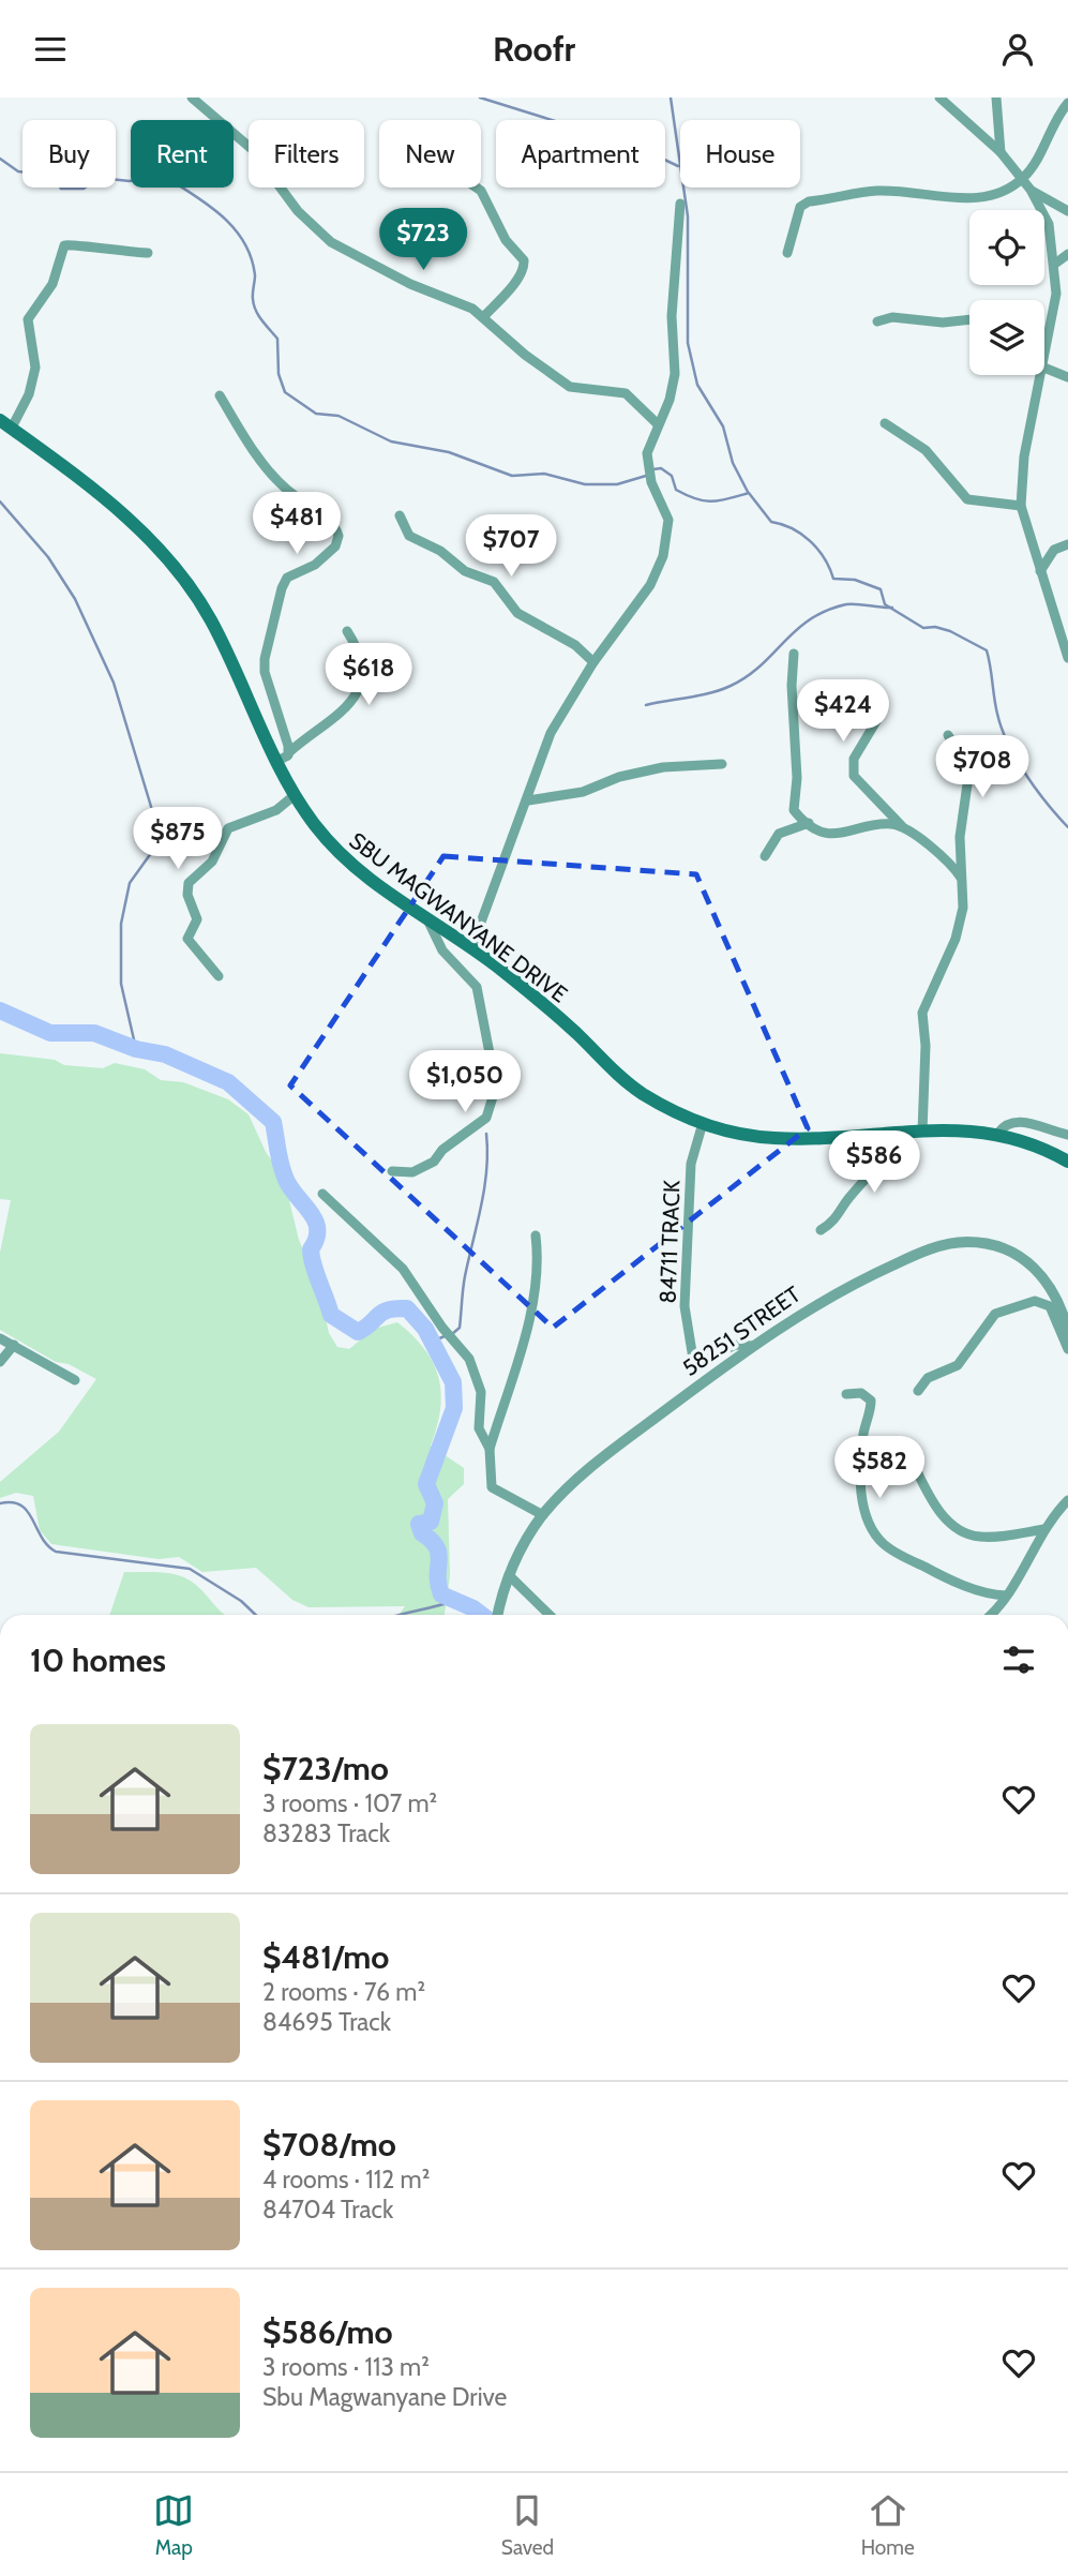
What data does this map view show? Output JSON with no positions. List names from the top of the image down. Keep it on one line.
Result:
{"streets":{"main road":["SBU MAGWANYANE DRIVE"],"street":["84711 TRACK","58251 STREET"]},"crossings":[["SBU MAGWANYANE DRIVE","84711 TRACK"],["84711 TRACK","58251 STREET"]],"page":{"header":"Roofr","chip":["Buy","Rent","Filters","New","Apartment","House"],"price":["$723","$481","$707","$618","$424","$708","$875","$1,050","$586","$582"],"heading":"10 homes","list":[{"name":"$723/mo","note":"3 rooms · 107 m² · 83283 Track"},{"name":"$481/mo","note":"2 rooms · 76 m² · 84695 Track"},{"name":"$708/mo","note":"4 rooms · 112 m² · 84704 Track"},{"name":"$586/mo","note":"3 rooms · 113 m² · Sbu Magwanyane Drive"}],"tabs":["Map","Saved","Home"]}}
